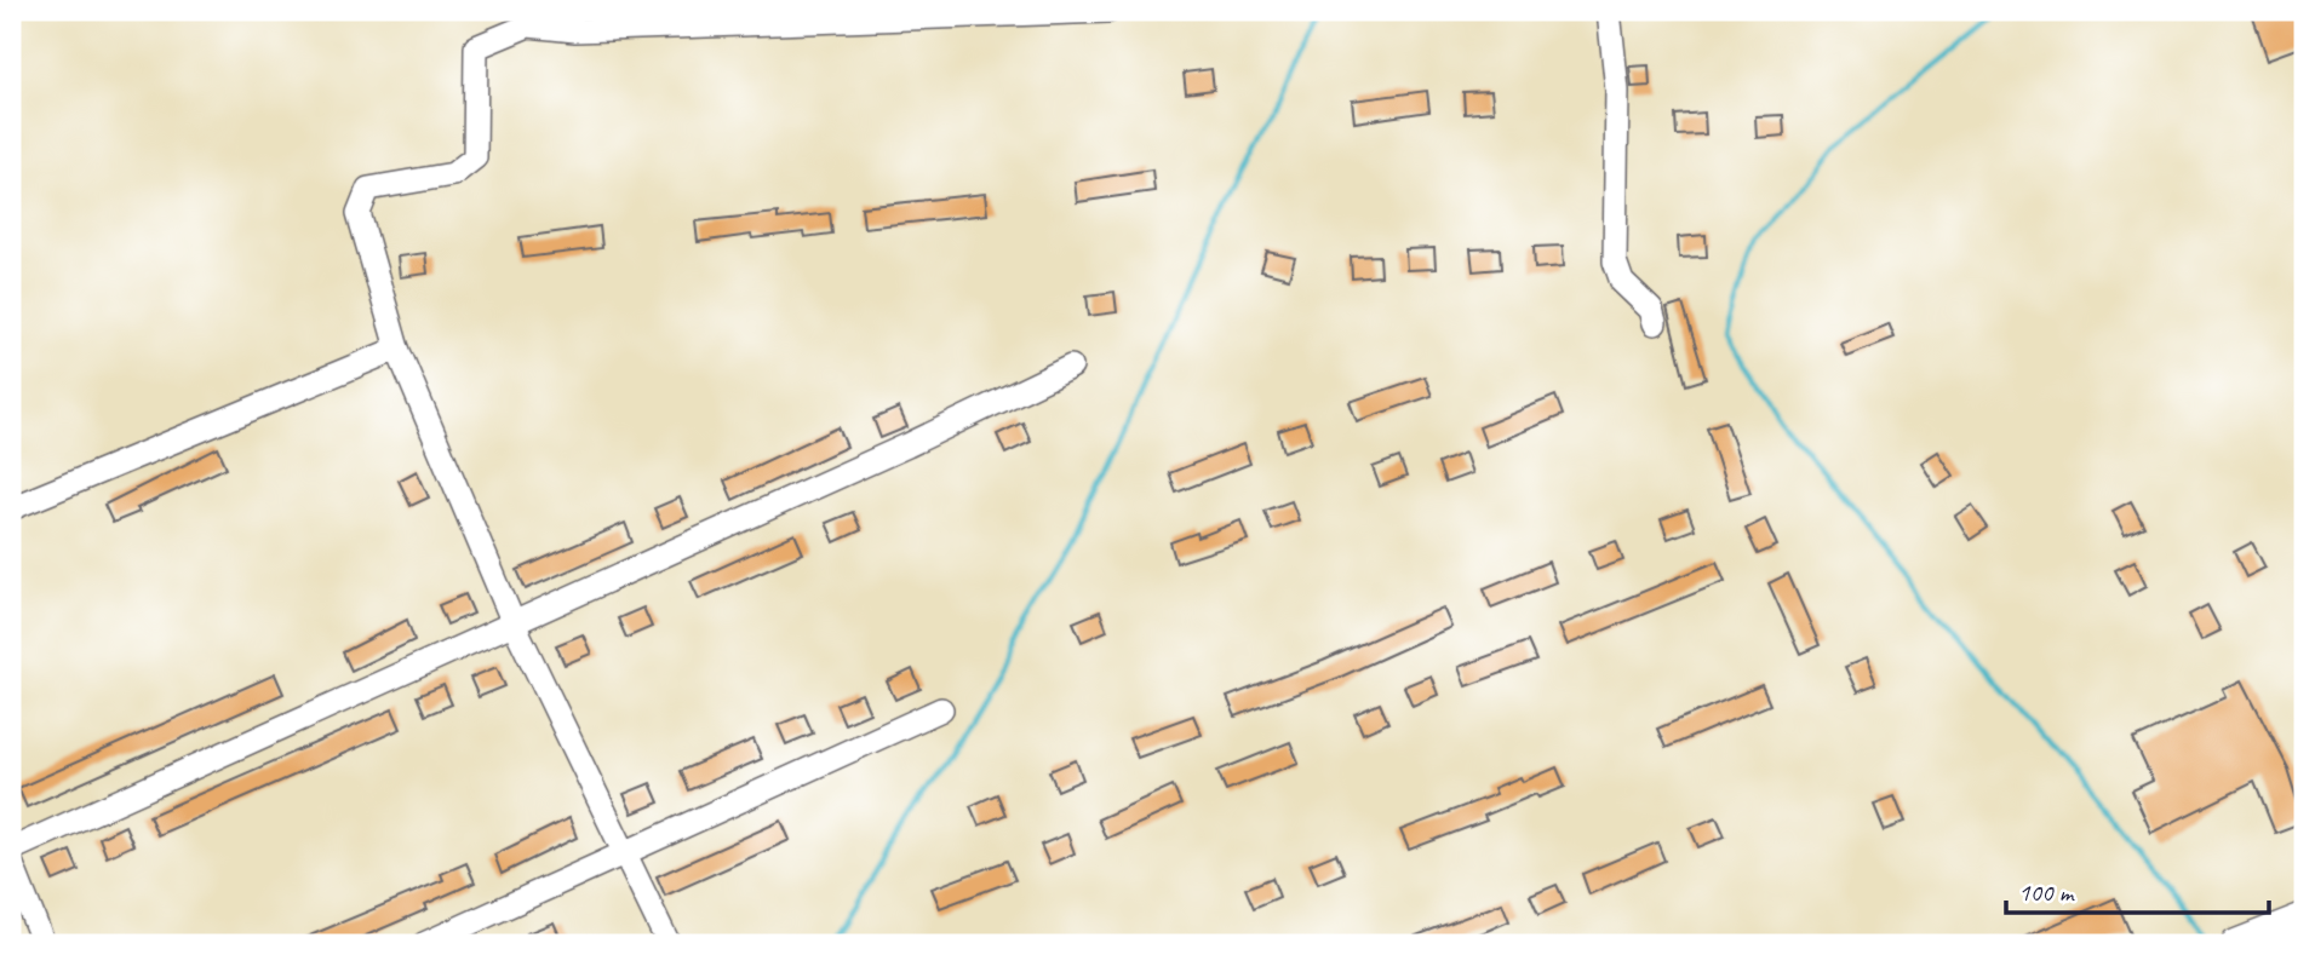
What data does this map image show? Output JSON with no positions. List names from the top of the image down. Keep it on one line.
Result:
{"scale_bar":"100 m"}
